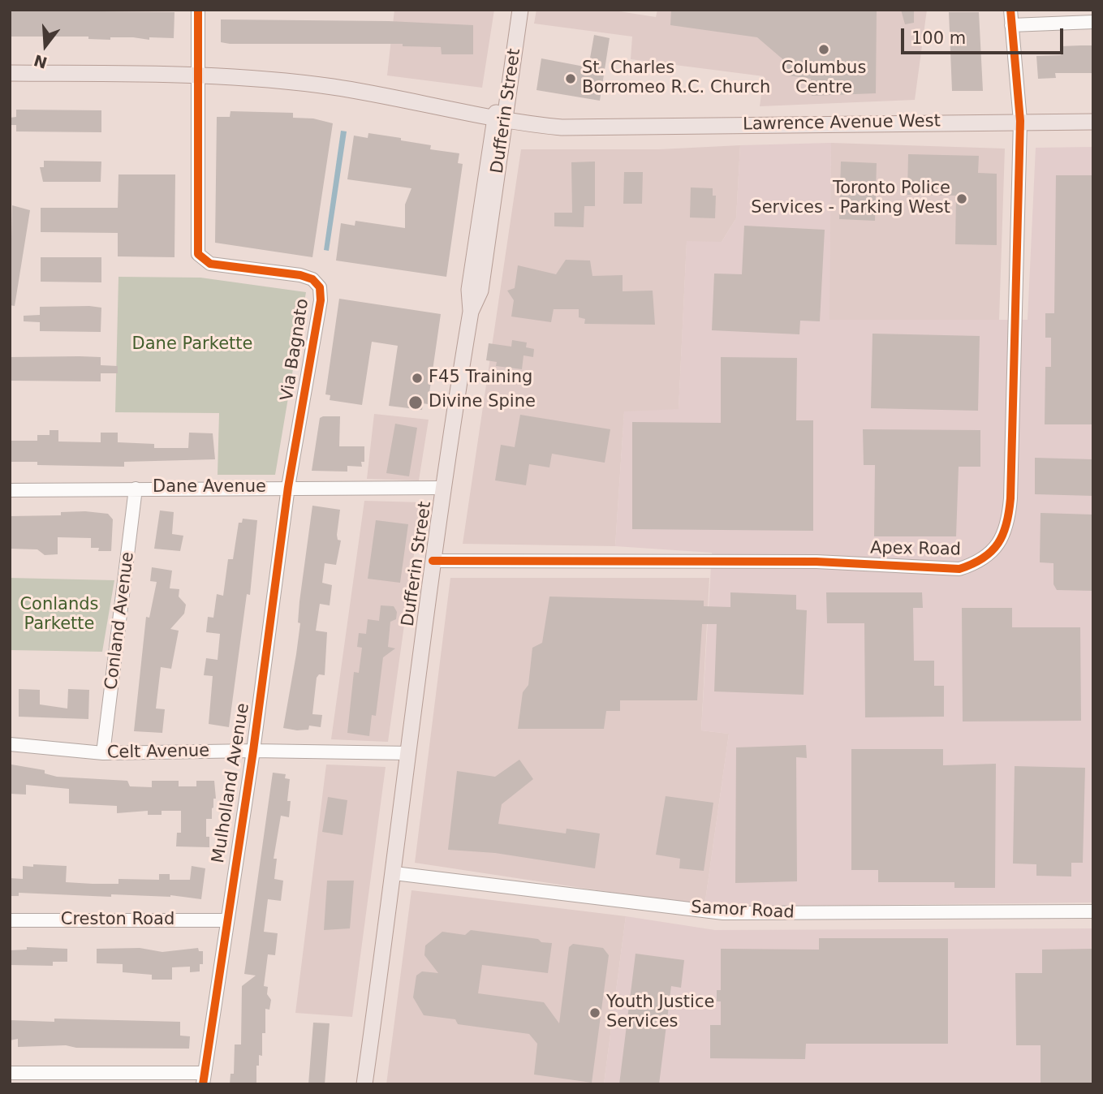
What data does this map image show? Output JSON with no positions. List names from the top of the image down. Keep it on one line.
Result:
{"streets":{"main road":["Dufferin Street","Lawrence Avenue West"],"street":["Via Bagnato","Dane Avenue","Apex Road","Conland Avenue","Celt Avenue","Mulholland Avenue","Samor Road","Creston Road"]},"crossings":[["Dufferin Street","Lawrence Avenue West"],["Dufferin Street","Dane Avenue"],["Dufferin Street","Apex Road"],["Dufferin Street","Celt Avenue"],["Dufferin Street","Samor Road"],["Lawrence Avenue West","Via Bagnato"],["Lawrence Avenue West","Apex Road"],["Via Bagnato","Dane Avenue"],["Via Bagnato","Mulholland Avenue"],["Dane Avenue","Conland Avenue"],["Dane Avenue","Mulholland Avenue"],["Conland Avenue","Celt Avenue"],["Celt Avenue","Mulholland Avenue"],["Mulholland Avenue","Creston Road"]],"parks":["Dane Parkette","Conlands Parkette"],"places":["Columbus Centre","St. Charles Borromeo R.C. Church","Toronto Police Services - Parking West","F45 Training","Divine Spine","Youth Justice Services"],"scale_bar":"100 m","north":"bottom"}
